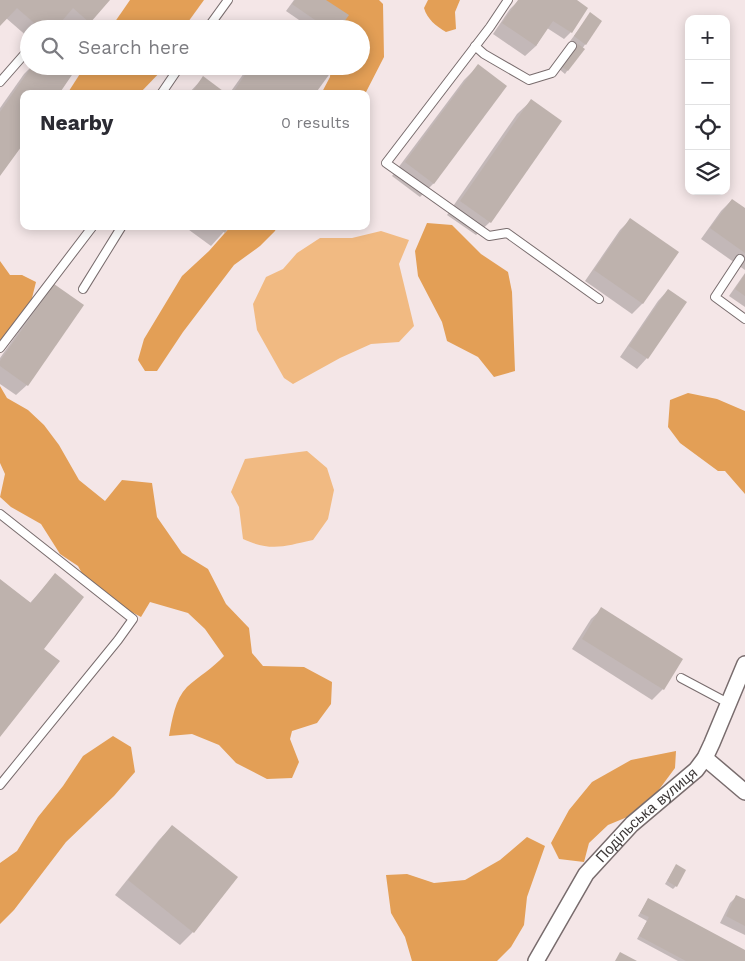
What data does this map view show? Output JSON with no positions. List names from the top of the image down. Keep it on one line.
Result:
{"streets":{"street":["Подільська вулиця"]},"page":{"map_buttons":["+","−"],"search":"Search here","heading":["Nearby","0 results"]}}
